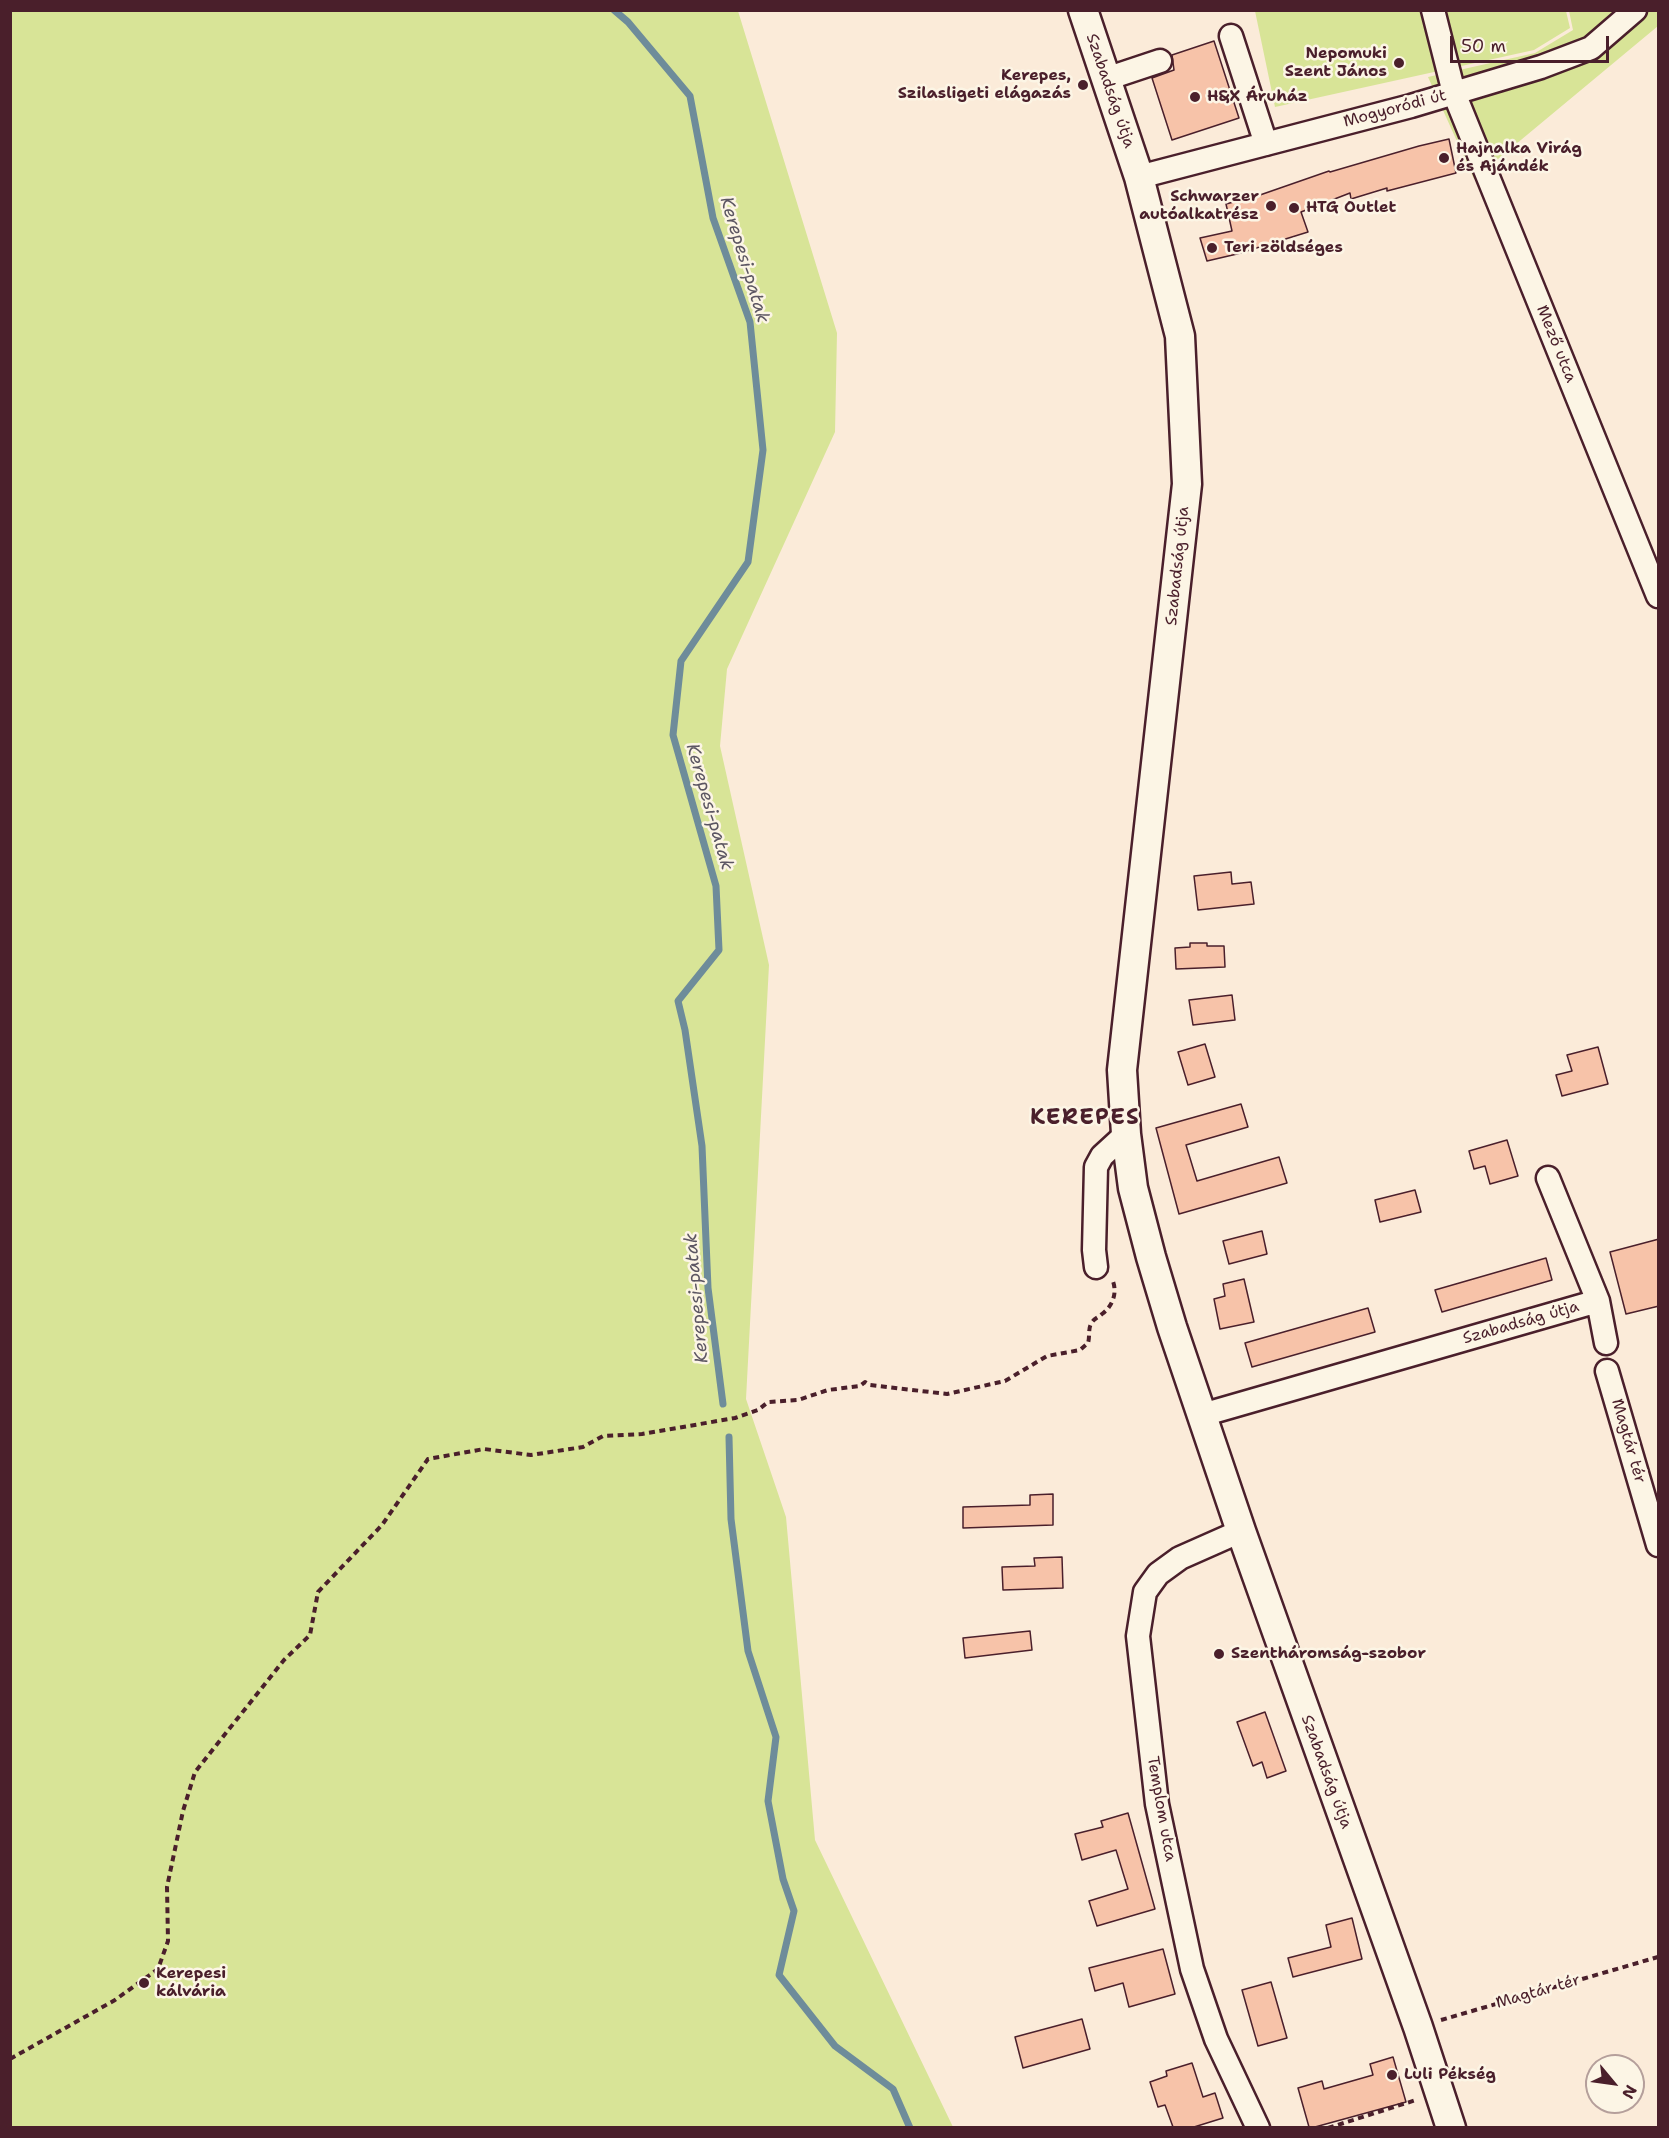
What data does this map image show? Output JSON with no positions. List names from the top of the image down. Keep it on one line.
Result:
{"streets":{"main road":["Szabadság útja"],"street":["Mogyoródi út","Mező utca","Magtár tér","Templom utca"]},"crossings":[["Szabadság útja","Mogyoródi út"],["Szabadság útja","Magtár tér"],["Szabadság útja","Templom utca"],["Mogyoródi út","Mező utca"]],"districts":["KEREPES"],"water":["Kerepesi-patak"],"places":["Nepomuki Szent János","Kerepes, Szilasligeti elágazás","H&X Áruház","Hajnalka Virág és Ajándék","Schwarzer autóalkatrész","HTG Outlet","Teri zöldséges","Szentháromság-szobor","Kerepesi kálvária","Luli Pékség"],"scale_bar":"50 m","north":"bottom right"}
